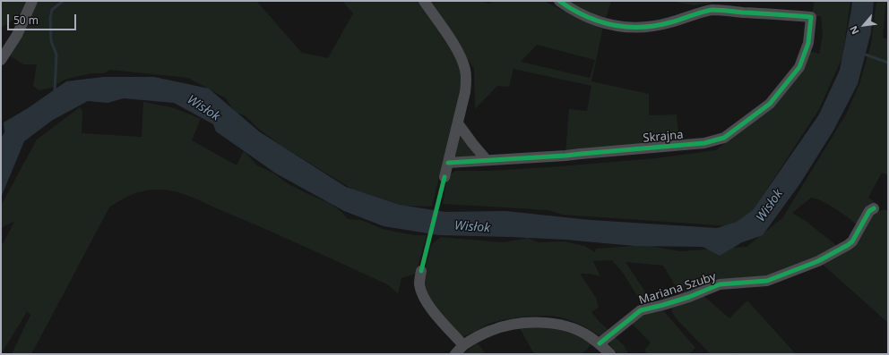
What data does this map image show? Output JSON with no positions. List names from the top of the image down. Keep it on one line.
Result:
{"streets":{"street":["Skrajna","Mariana Szuby"]},"water":["Wisłok"],"scale_bar":"50 m","north":"bottom left"}
